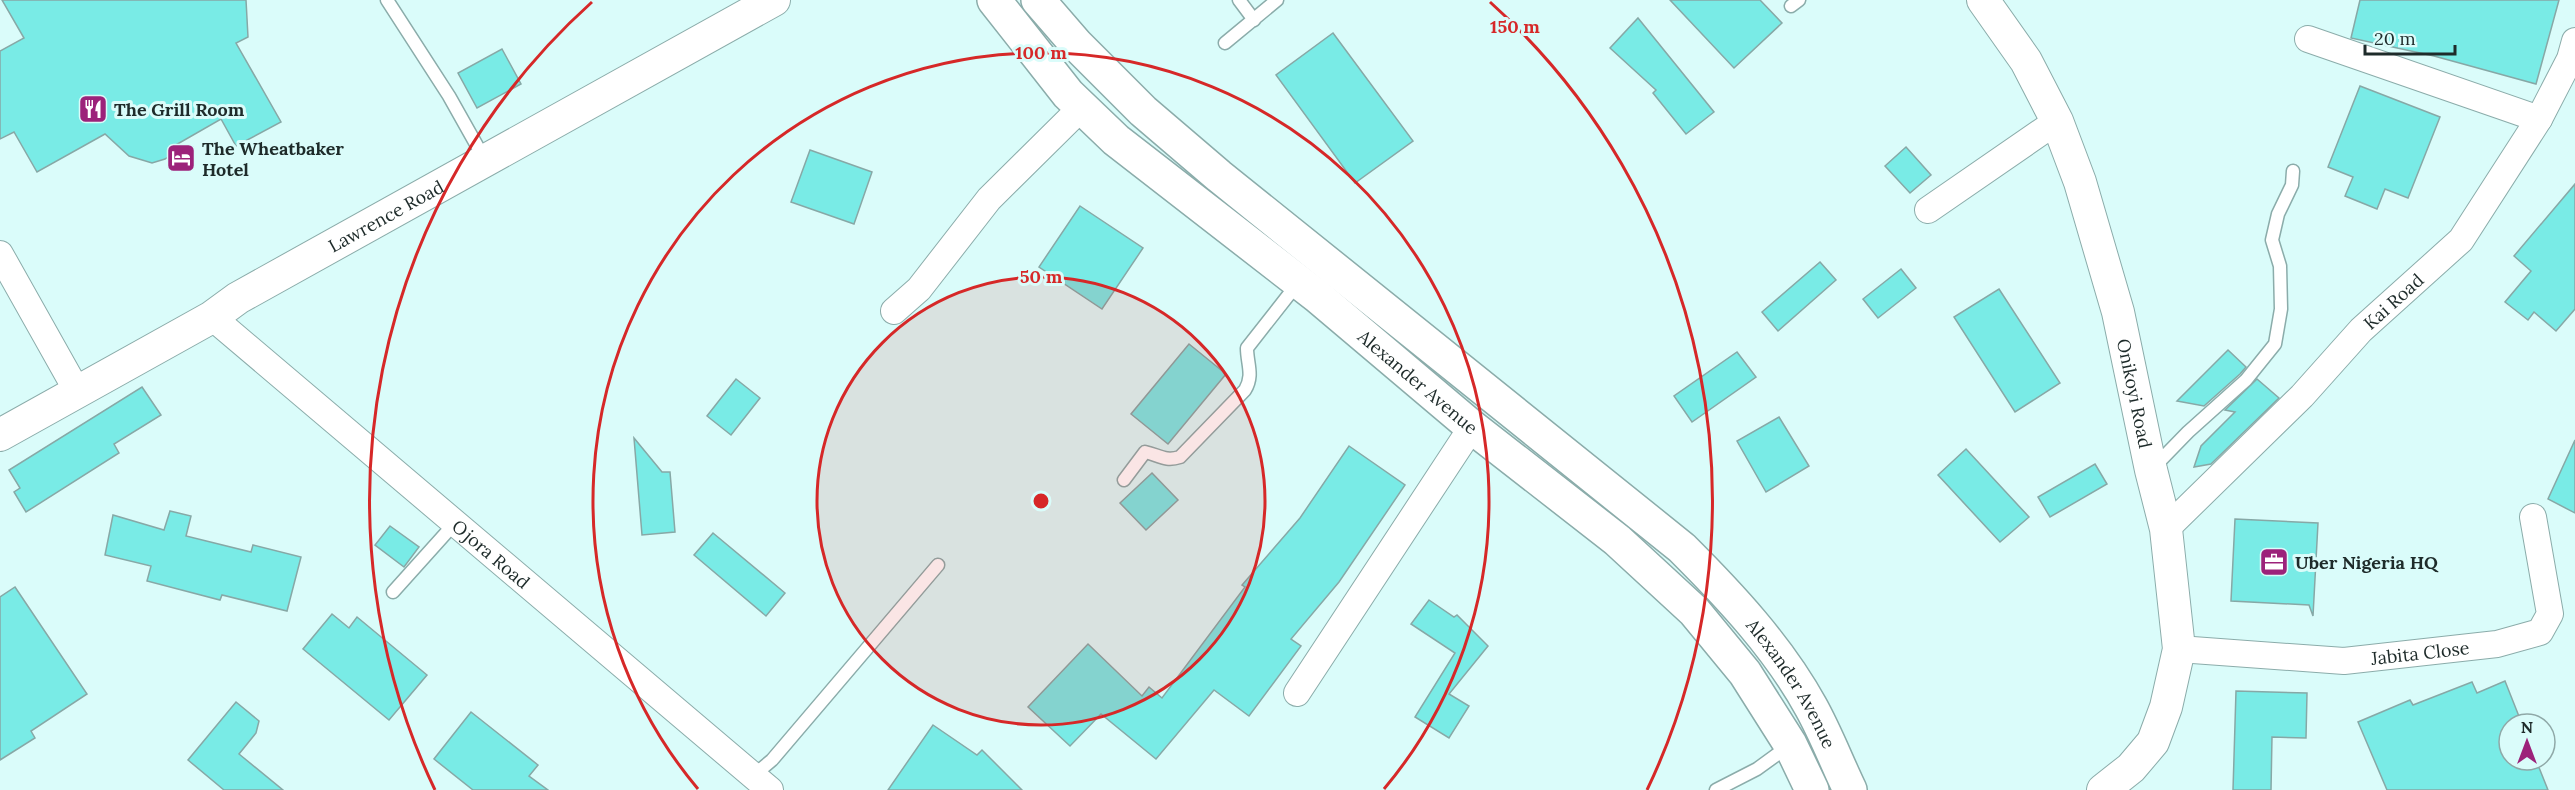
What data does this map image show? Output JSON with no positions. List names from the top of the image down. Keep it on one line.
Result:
{"streets":{"main road":["Alexander Avenue"],"street":["Lawrence Road","Kai Road","Onikoyi Road","Ojora Road","Jabita Close"]},"crossings":[["Lawrence Road","Ojora Road"],["Kai Road","Onikoyi Road"],["Onikoyi Road","Jabita Close"]],"places":{"restaurant":["The Grill Room"],"hotel":["The Wheatbaker Hotel"],"office":["Uber Nigeria HQ"]},"scale_bar":"20 m","north":"top","rings":["150 m","100 m","50 m"]}
